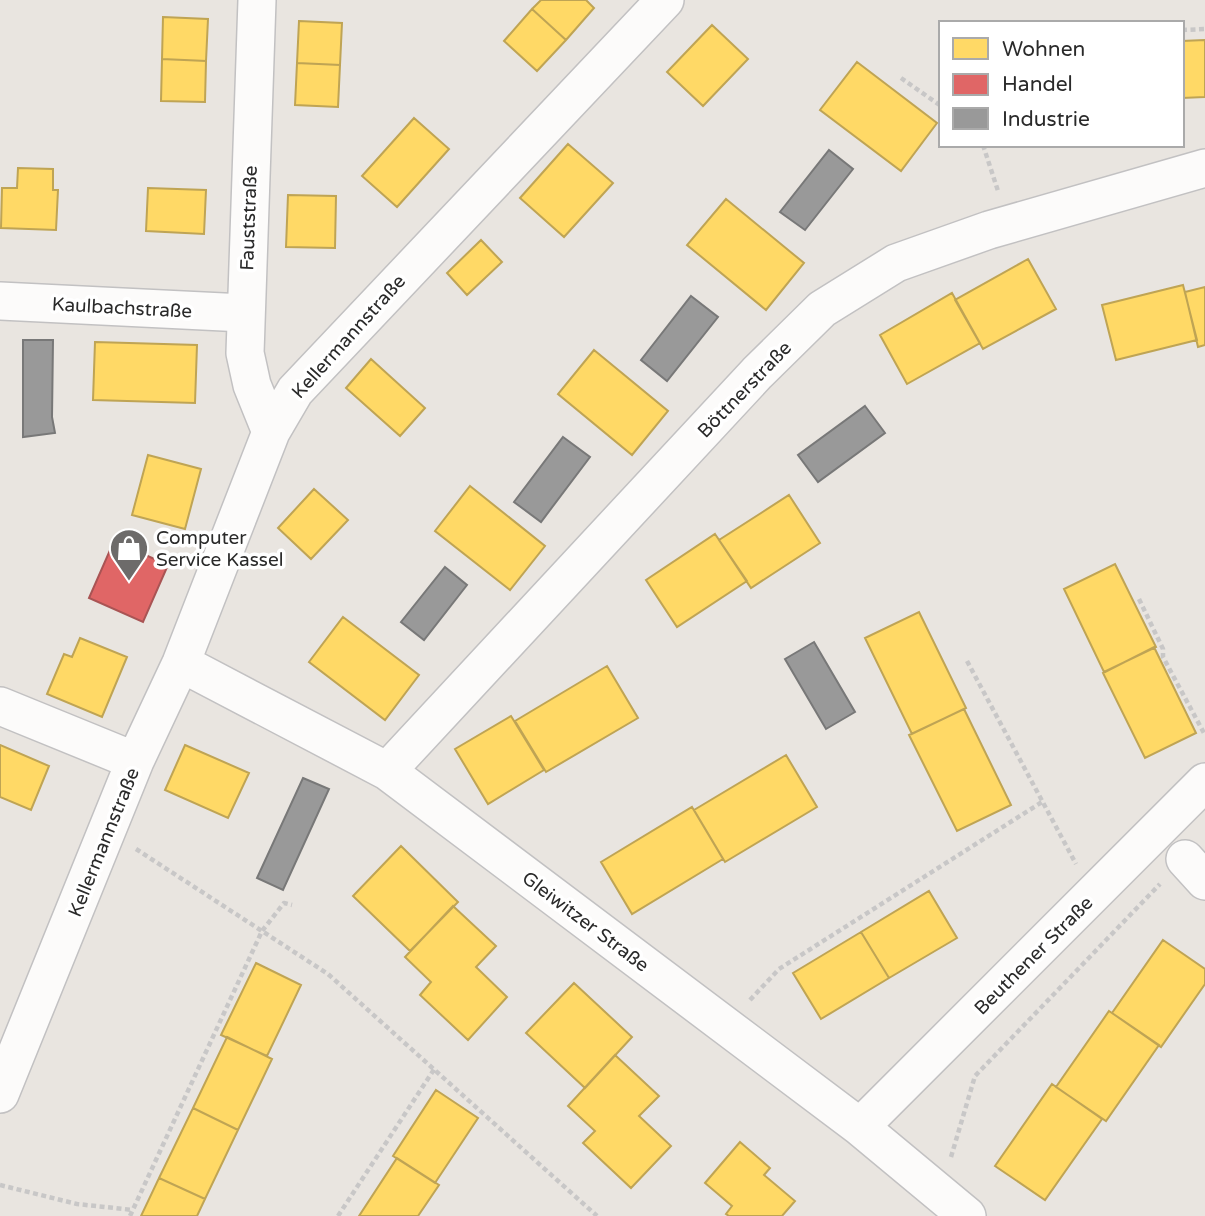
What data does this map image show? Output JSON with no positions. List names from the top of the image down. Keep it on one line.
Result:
{"streets":{"street":["Fauststraße","Kaulbachstraße","Kellermannstraße","Böttnerstraße","Gleiwitzer Straße","Beuthener Straße"]},"crossings":[["Fauststraße","Kaulbachstraße"],["Fauststraße","Kellermannstraße"],["Kellermannstraße","Gleiwitzer Straße"],["Böttnerstraße","Gleiwitzer Straße"],["Gleiwitzer Straße","Beuthener Straße"]],"places":{"shop":["Computer Service Kassel"]},"legend":["Wohnen","Handel","Industrie"]}
